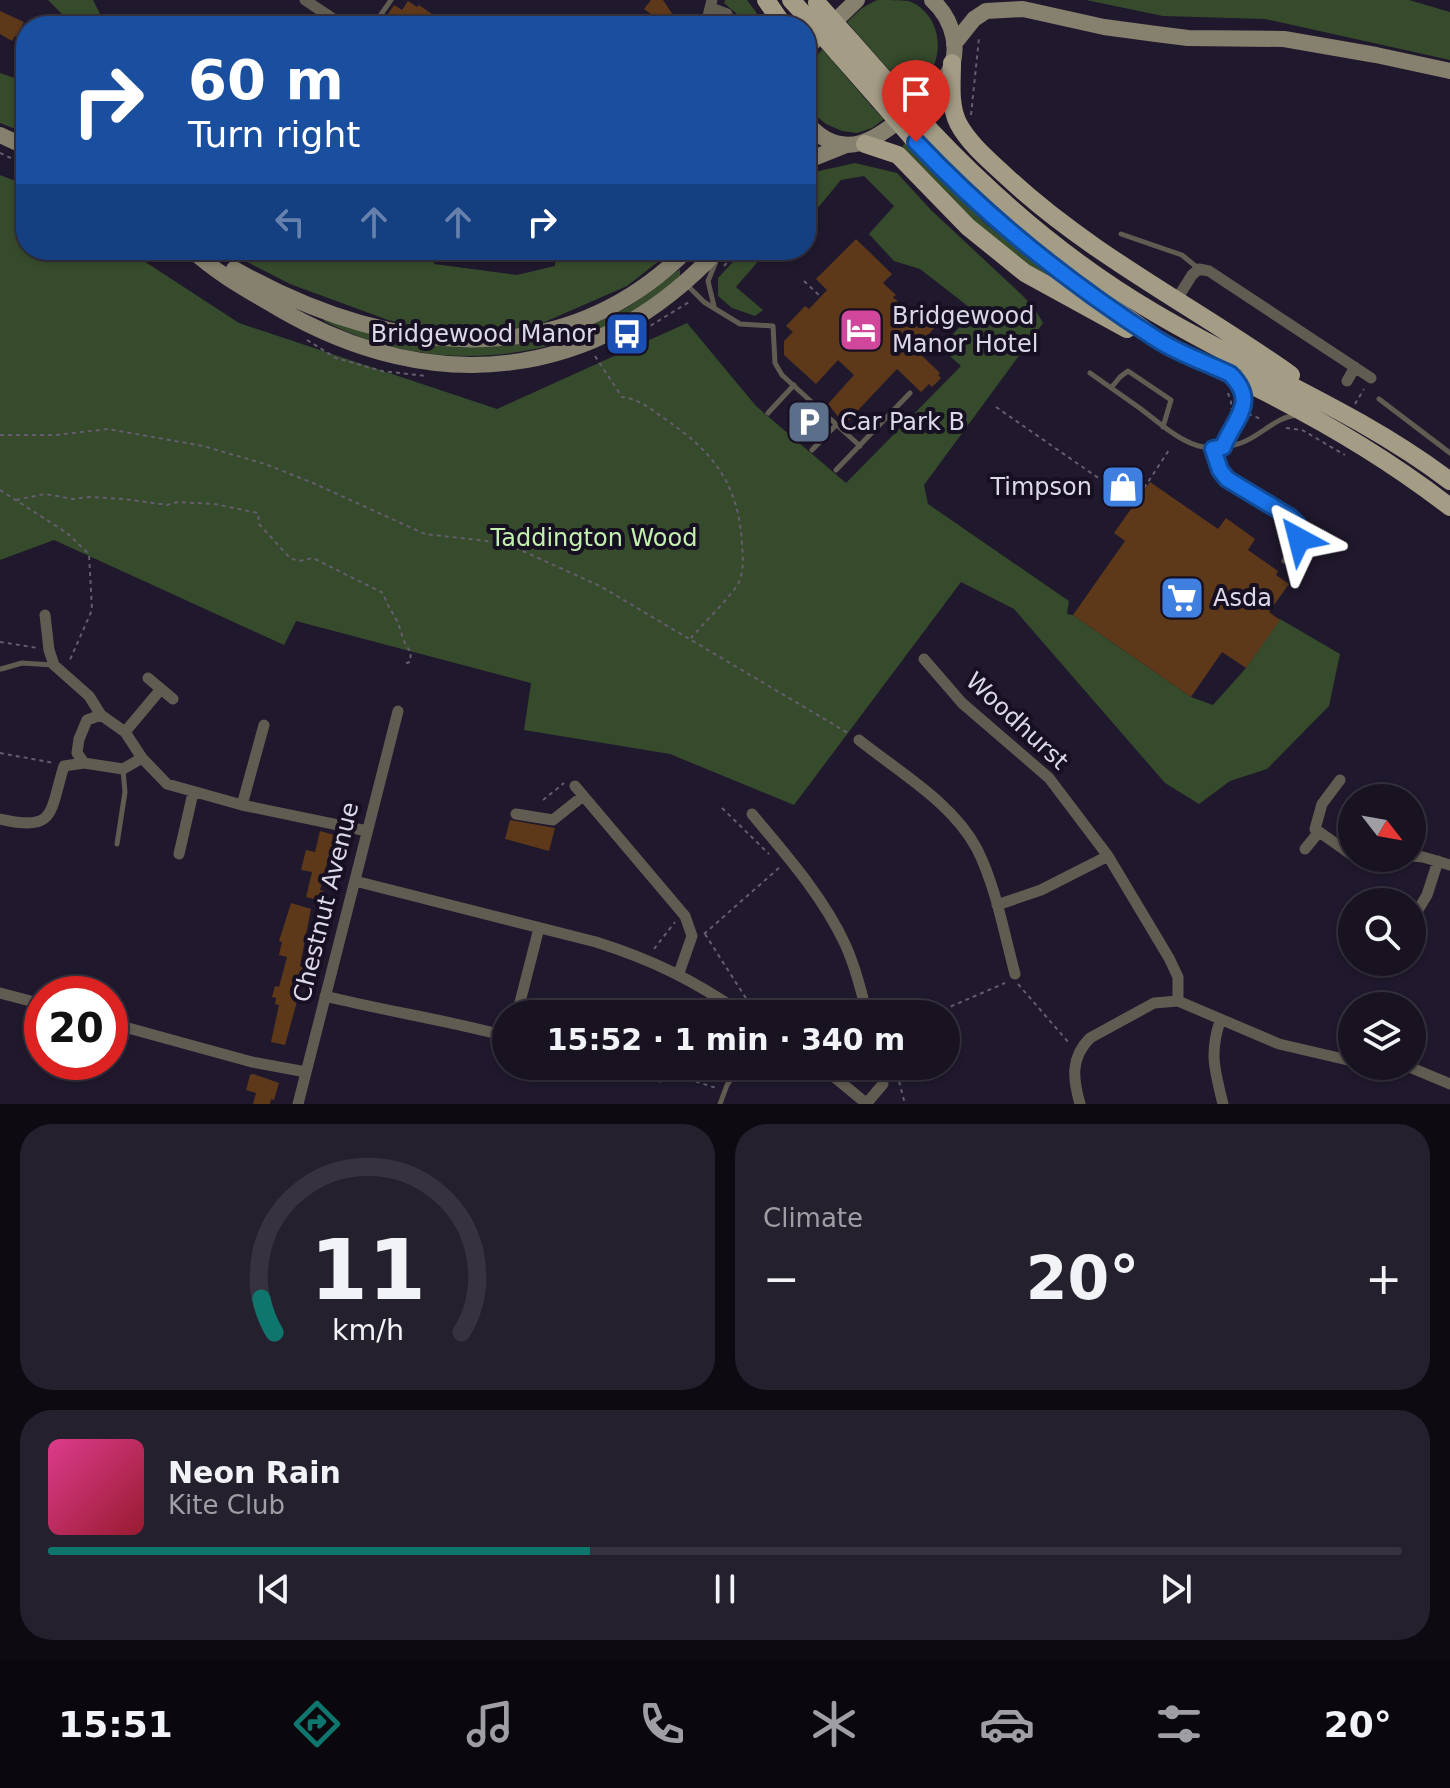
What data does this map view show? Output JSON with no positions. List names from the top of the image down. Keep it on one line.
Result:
{"streets":{"street":["Woodhurst","Chestnut Avenue"]},"parks":["Taddington Wood"],"places":{"hotel":["Bridgewood Manor Hotel"],"bus stop":["Bridgewood Manor"],"parking":["Car Park B"],"shop":["Timpson"],"supermarket":["Asda"]},"north":"bottom right","page":{"turn":["60 m","Turn right"],"limit":"20","trip":"15:52 · 1 min · 340 m","tile":"Climate","heat":["−","20°","+"],"song":["Neon Rain","Kite Club"],"tabs":["15:51","20°"],"gauge":["11","km/h"]}}
